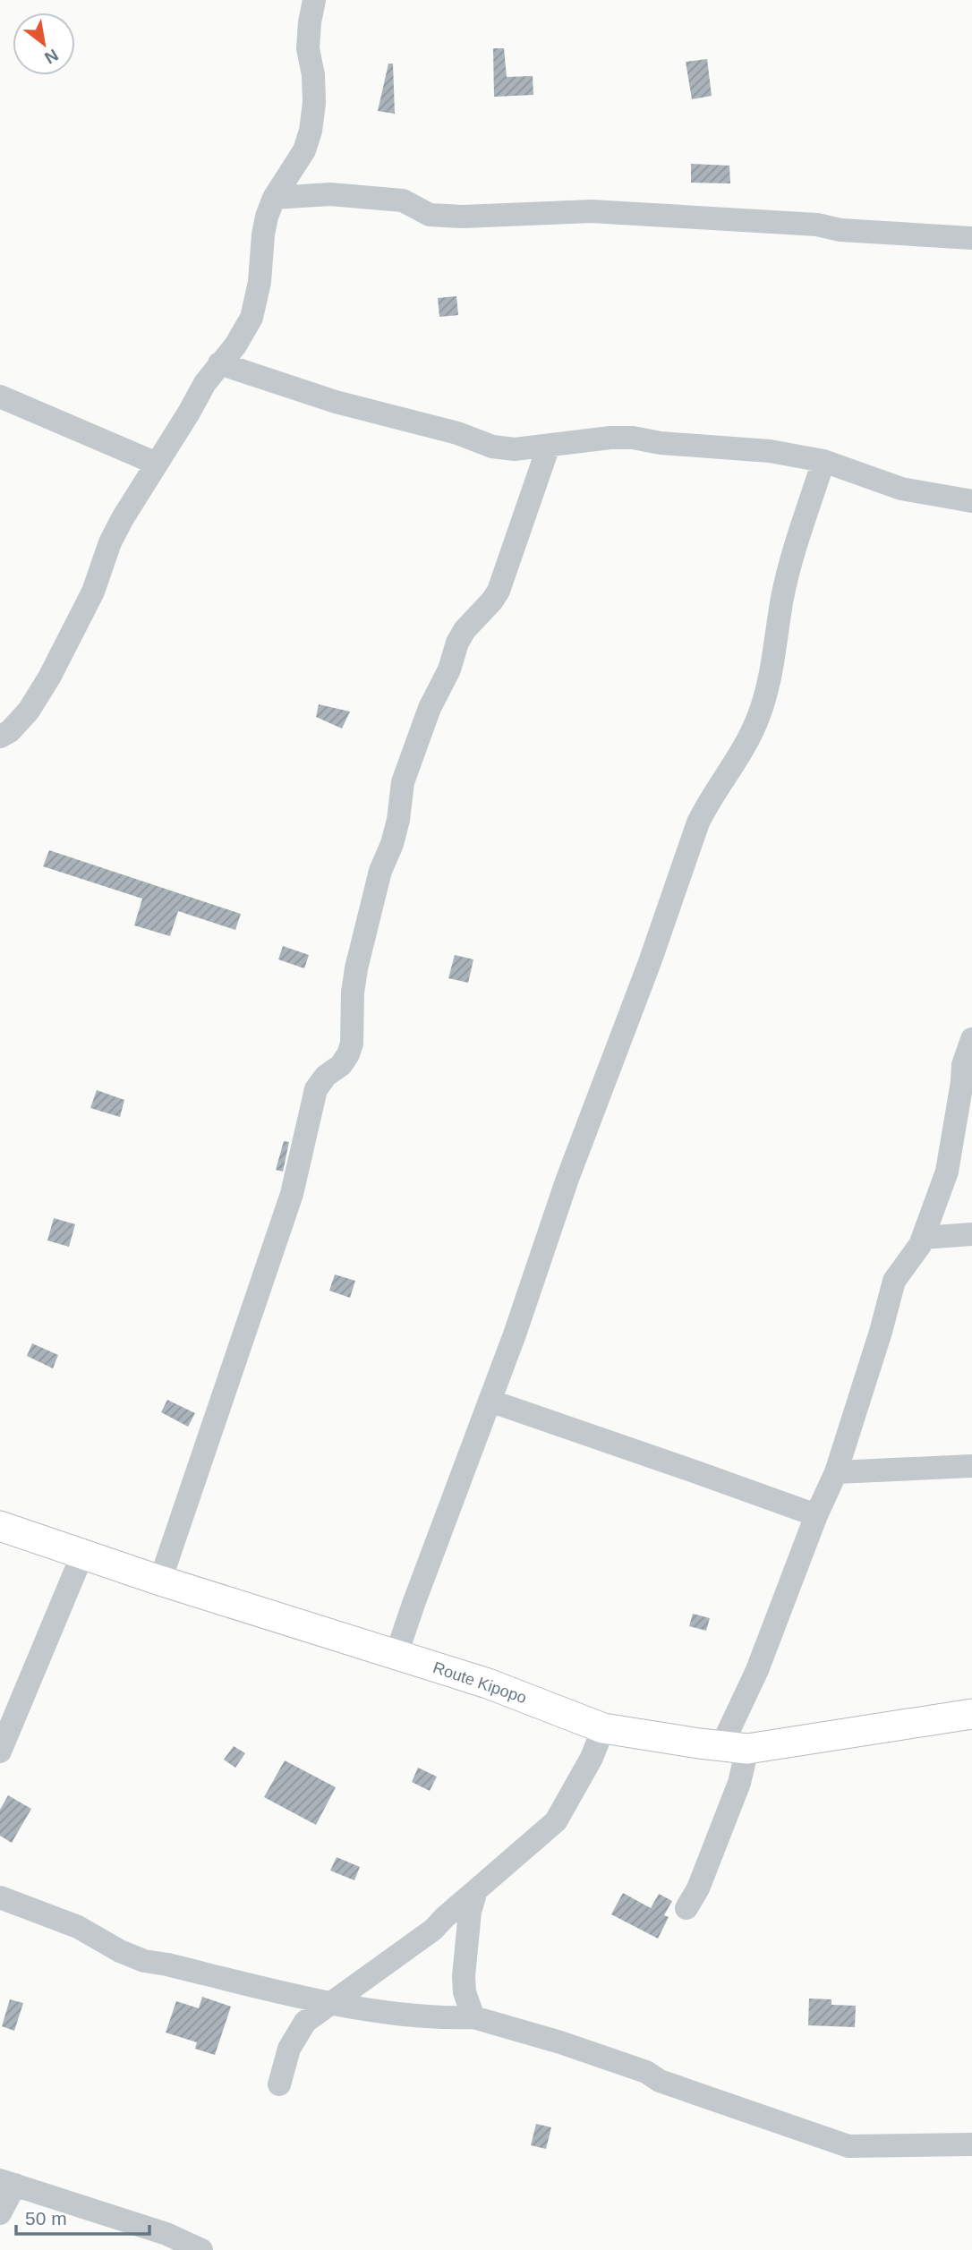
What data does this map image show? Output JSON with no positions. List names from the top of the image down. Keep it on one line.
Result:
{"streets":{"main road":["Route Kipopo"]},"scale_bar":"50 m","north":"bottom right"}
